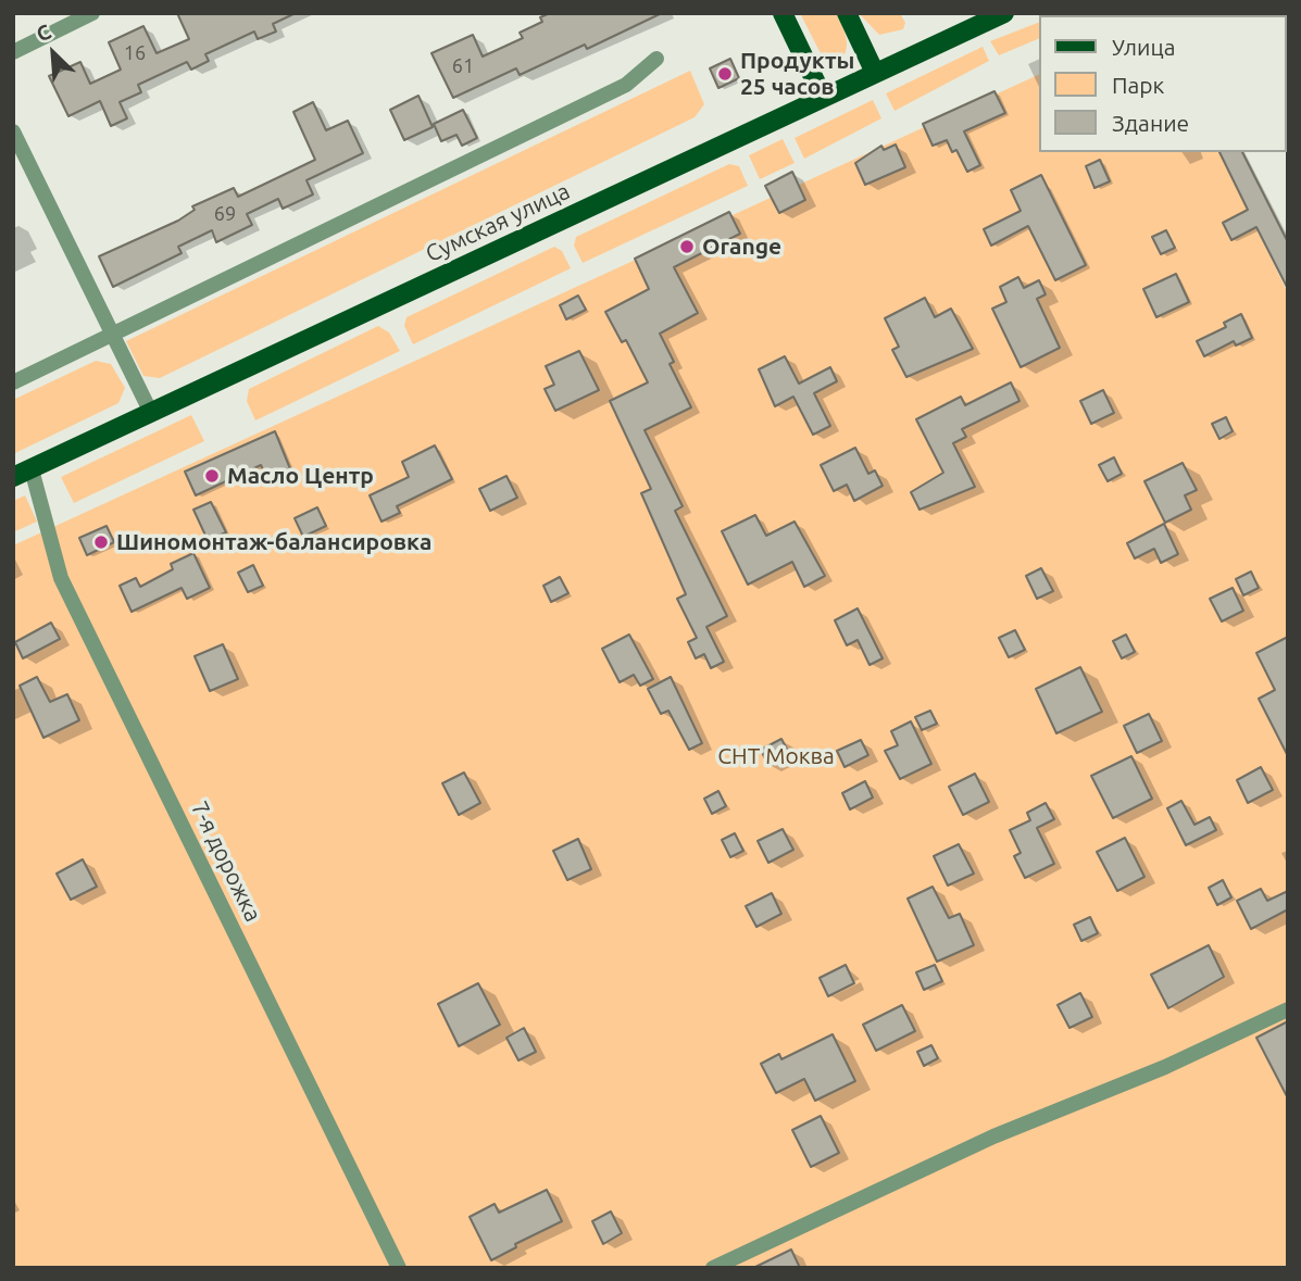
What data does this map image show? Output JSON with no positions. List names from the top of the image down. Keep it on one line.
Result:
{"streets":{"main road":["Сумская улица"],"street":["7-я дорожка"]},"crossings":[["Сумская улица","7-я дорожка"]],"parks":["СНТ Моква"],"places":["Продукты 25 часов","Orange","Масло Центр","Шиномонтаж-балансировка"],"house_numbers":["16","61","69"],"legend":["Улица","Парк","Здание"],"north":"top left"}
